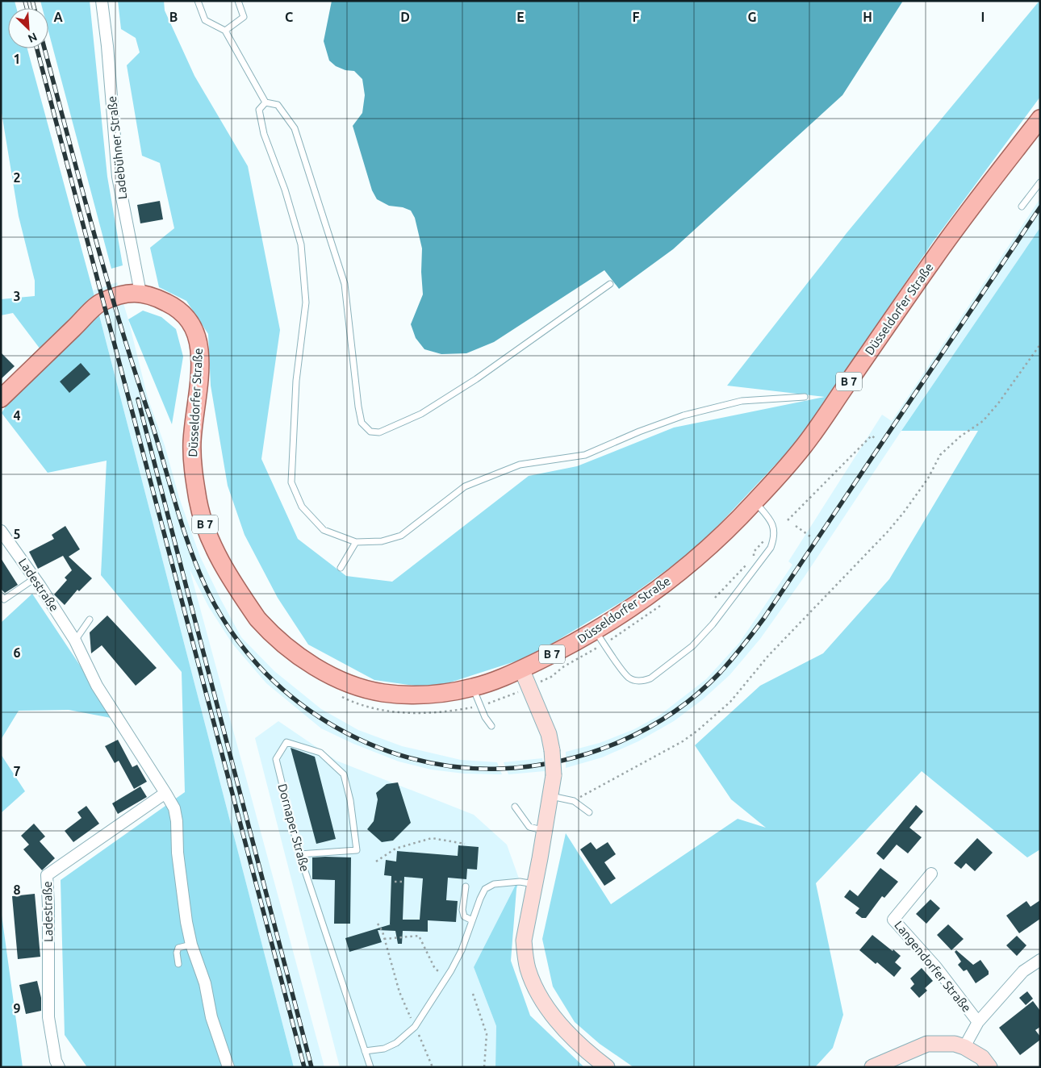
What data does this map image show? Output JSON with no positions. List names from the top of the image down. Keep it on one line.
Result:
{"streets":{"main road":["Düsseldorfer Straße","B 7"],"street":["Ladebühner Straße","Ladestraße","Langendorfer Straße"],"lane":["Dornaper Straße"]},"crossings":[["Ladebühner Straße","Düsseldorfer Straße"]],"north":"bottom right","grid":{"columns":["A","B","C","D","E","F","G","H","I"],"rows":["1","2","3","4","5","6","7","8","9"]}}
